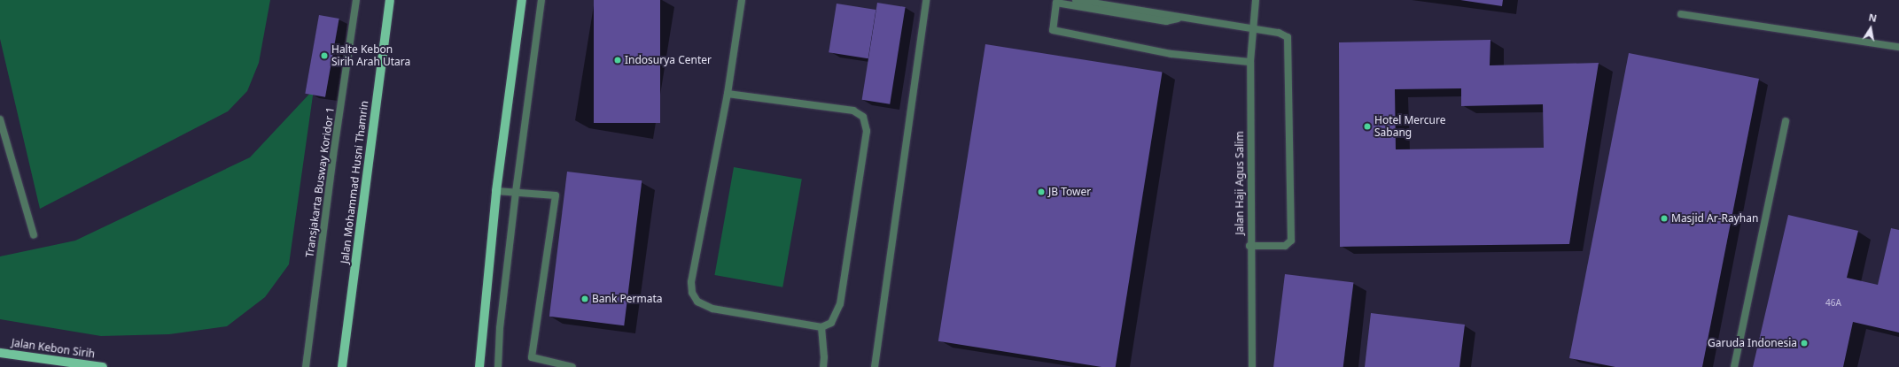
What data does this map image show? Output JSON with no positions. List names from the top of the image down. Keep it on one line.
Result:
{"streets":{"main road":["Jalan Mohammad Husni Thamrin","Jalan Kebon Sirih"],"street":["Transjakarta Busway Koridor 1","Jalan Haji Agus Salim"]},"places":["Halte Kebon Sirih Arah Utara","Indosurya Center","Hotel Mercure Sabang","JB Tower","Masjid Ar-Rayhan","Bank Permata","Garuda Indonesia"],"house_numbers":["46A"],"north":"top"}
